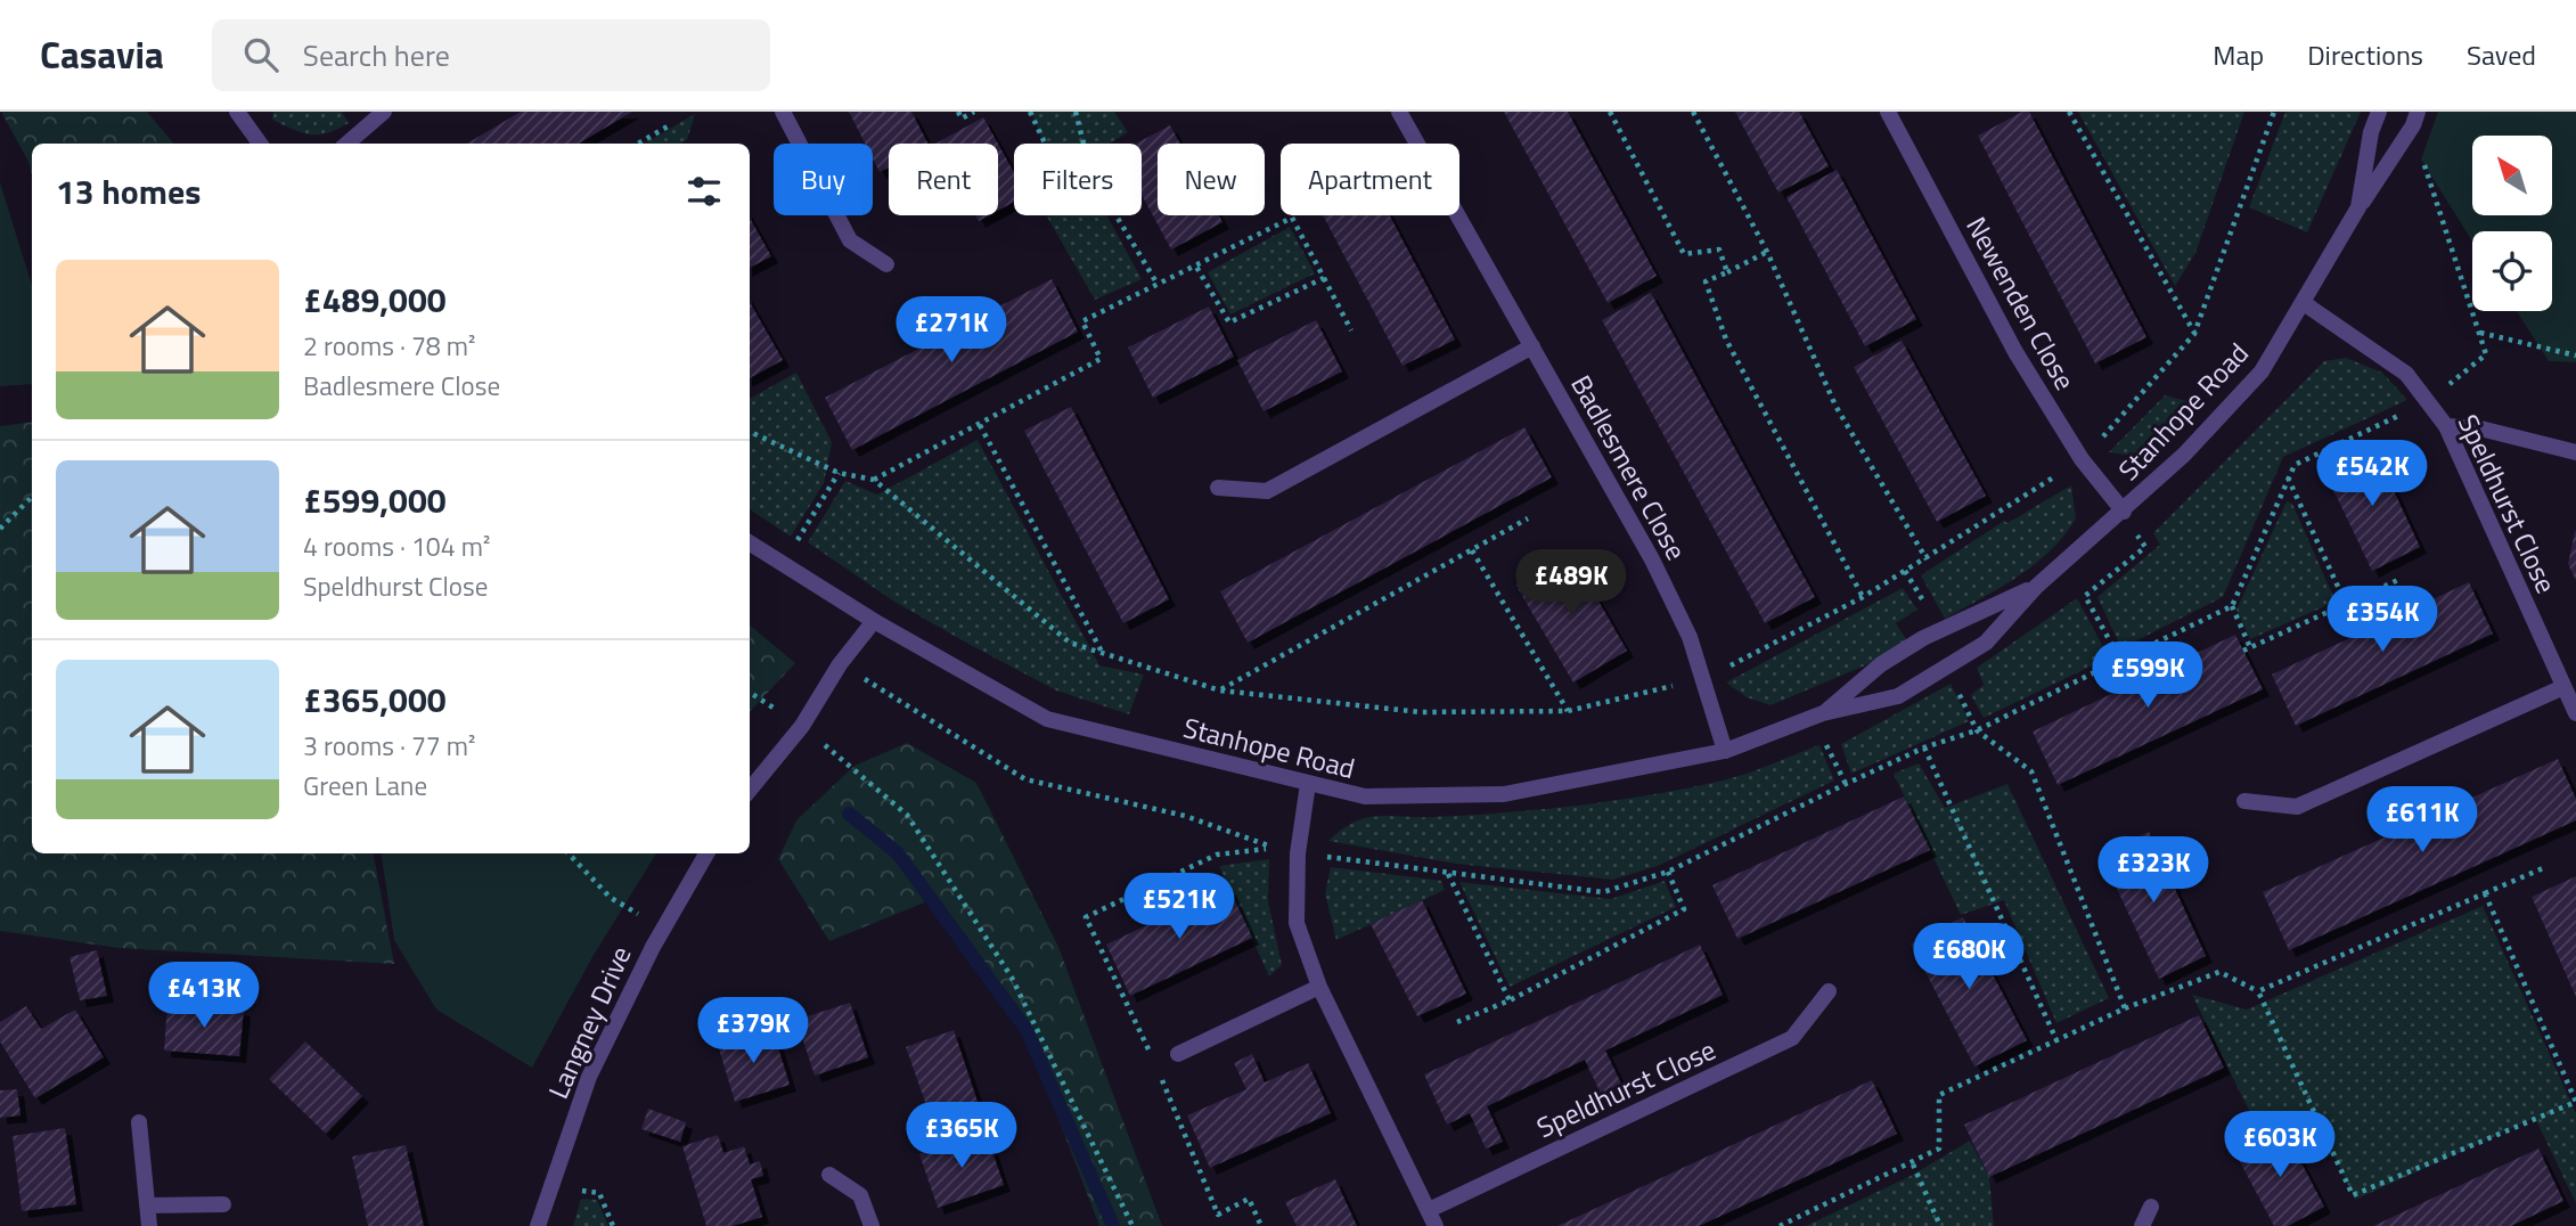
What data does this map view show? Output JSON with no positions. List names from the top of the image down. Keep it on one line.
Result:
{"streets":{"street":["Newenden Close","Stanhope Road","Badlesmere Close","Speldhurst Close","Langney Drive"]},"crossings":[["Newenden Close","Stanhope Road"],["Stanhope Road","Badlesmere Close"],["Stanhope Road","Speldhurst Close"]],"north":"top left","page":{"header":"Casavia","search":"Search here","nav":["Map","Directions","Saved"],"chip":["Buy","Rent","Filters","New","Apartment"],"heading":"13 homes","list":[{"name":"£489,000","note":"2 rooms · 78 m² · Badlesmere Close"},{"name":"£599,000","note":"4 rooms · 104 m² · Speldhurst Close"},{"name":"£365,000","note":"3 rooms · 77 m² · Green Lane"}],"price":["£271K","£542K","£489K","£354K","£599K","£611K","£323K","£521K","£680K","£413K","£379K","£365K","£603K"]}}
